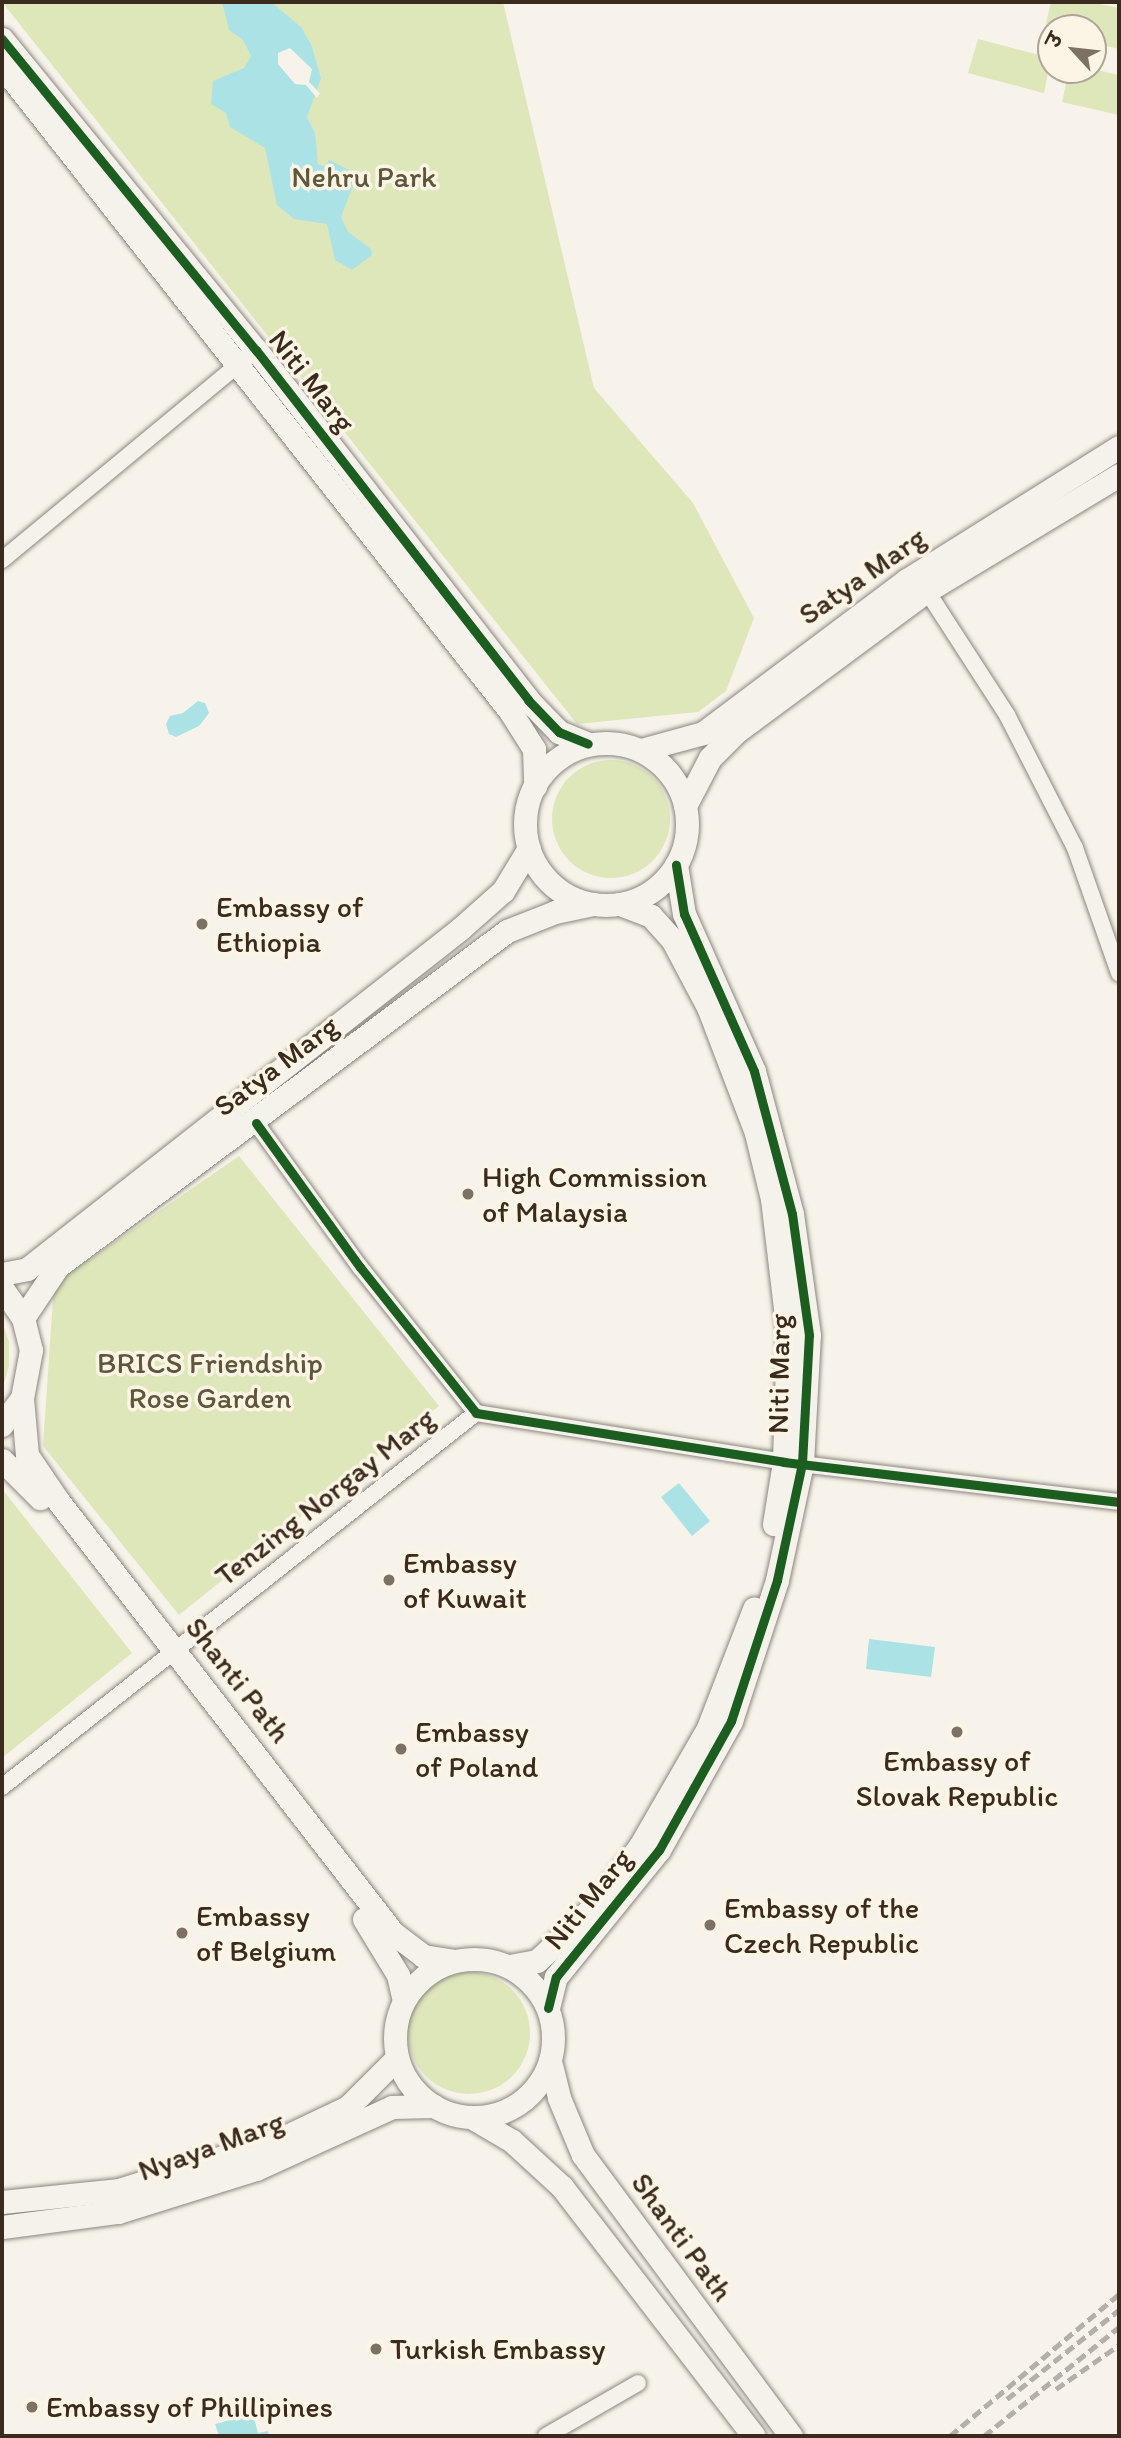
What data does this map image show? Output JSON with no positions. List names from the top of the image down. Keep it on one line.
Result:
{"streets":{"main road":["Niti Marg","Satya Marg","Shanti Path","Nyaya Marg"],"street":["Tenzing Norgay Marg"]},"crossings":[["Niti Marg","Satya Marg"],["Niti Marg","Shanti Path"],["Niti Marg","Nyaya Marg"],["Tenzing Norgay Marg","Shanti Path"],["Shanti Path","Nyaya Marg"]],"parks":["Nehru Park","BRICS Friendship Rose Garden"],"places":["Embassy of Ethiopia","High Commission of Malaysia","Embassy of Kuwait","Embassy of Slovak Republic","Embassy of Poland","Embassy of the Czech Republic","Embassy of Belgium","Turkish Embassy","Embassy of Phillipines"],"north":"top left"}
